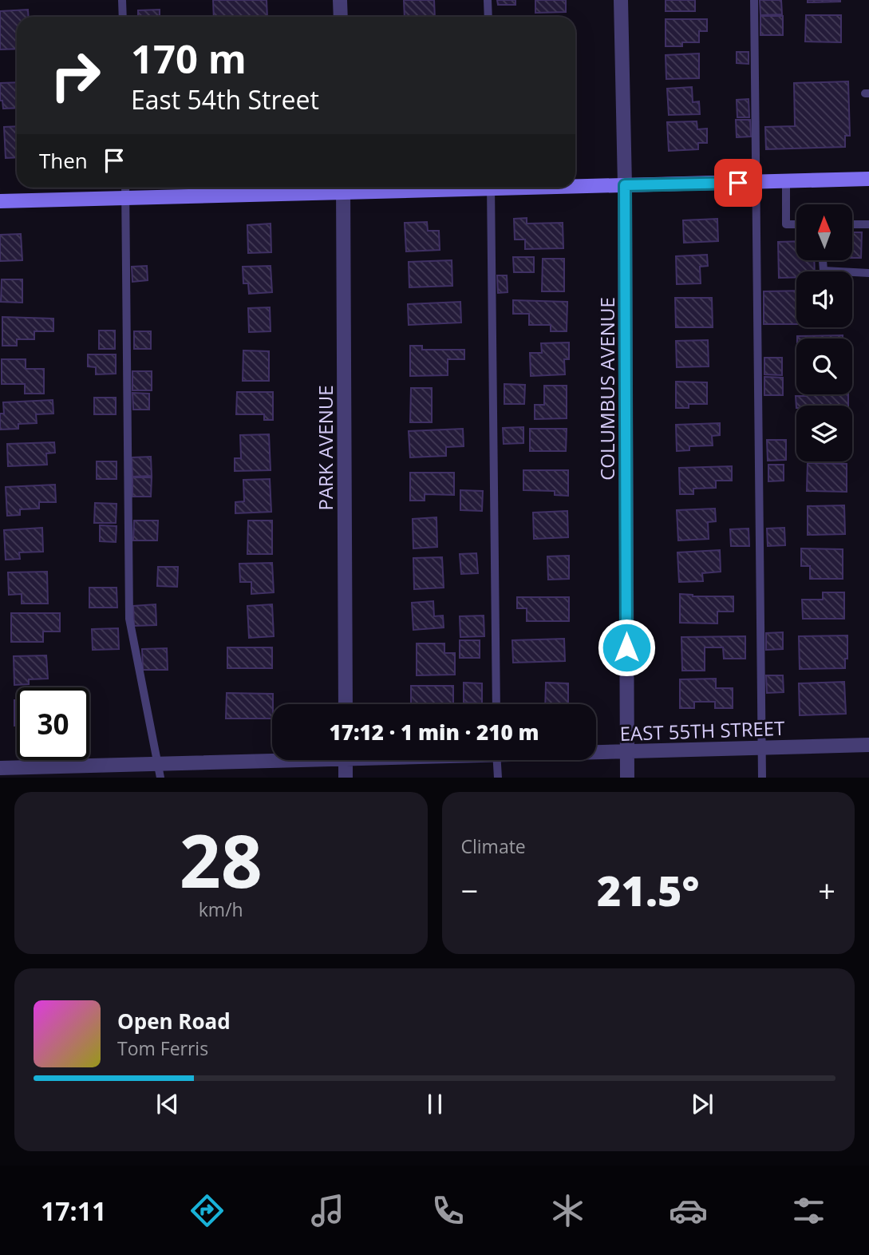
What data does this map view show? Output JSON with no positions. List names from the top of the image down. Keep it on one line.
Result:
{"streets":{"street":["COLUMBUS AVENUE","PARK AVENUE","EAST 55TH STREET"]},"crossings":[["COLUMBUS AVENUE","EAST 55TH STREET"]],"north":"top","page":{"turn":["170 m","East 54th Street"],"then":"Then","limit":"30","trip":"17:12 · 1 min · 210 m","tile":[["28","km/h"],"Climate"],"heat":["−","21.5°","+"],"song":["Open Road","Tom Ferris"],"tabs":"17:11"}}
